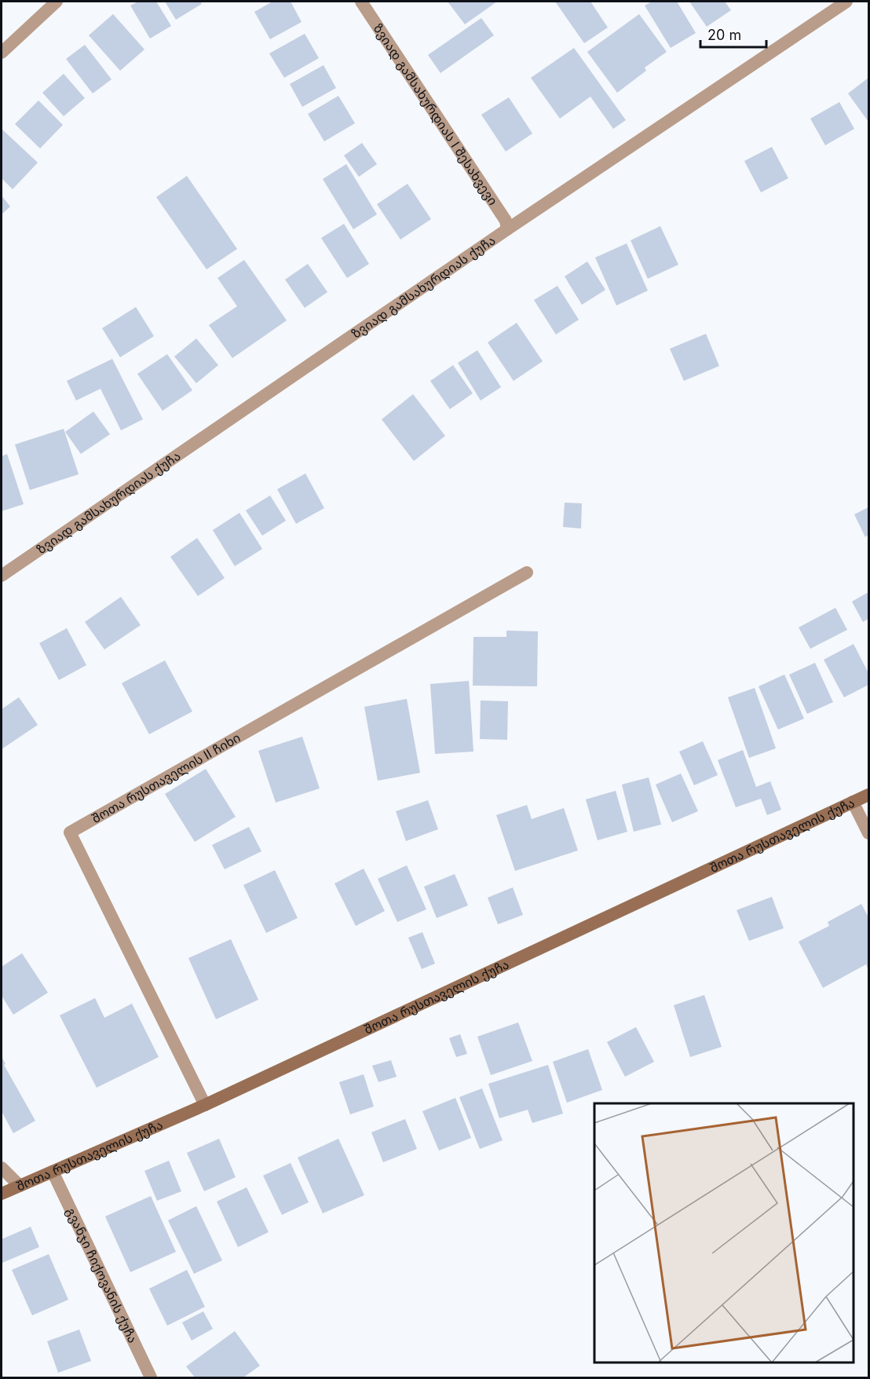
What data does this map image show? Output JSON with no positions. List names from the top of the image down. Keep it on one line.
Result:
{"streets":{"main road":["შოთა რუსთაველის ქუჩა"],"street":["ზვიად გამსახურდიას I შესახვევი","ზვიად გამსახურდიას ქუჩა","შოთა რუსთაველის II ჩიხი","გვანჯი ჩიქოვანის ქუჩა"]},"crossings":[["ზვიად გამსახურდიას I შესახვევი","ზვიად გამსახურდიას ქუჩა"],["შოთა რუსთაველის II ჩიხი","შოთა რუსთაველის ქუჩა"],["შოთა რუსთაველის ქუჩა","გვანჯი ჩიქოვანის ქუჩა"]],"scale_bar":"20 m"}
